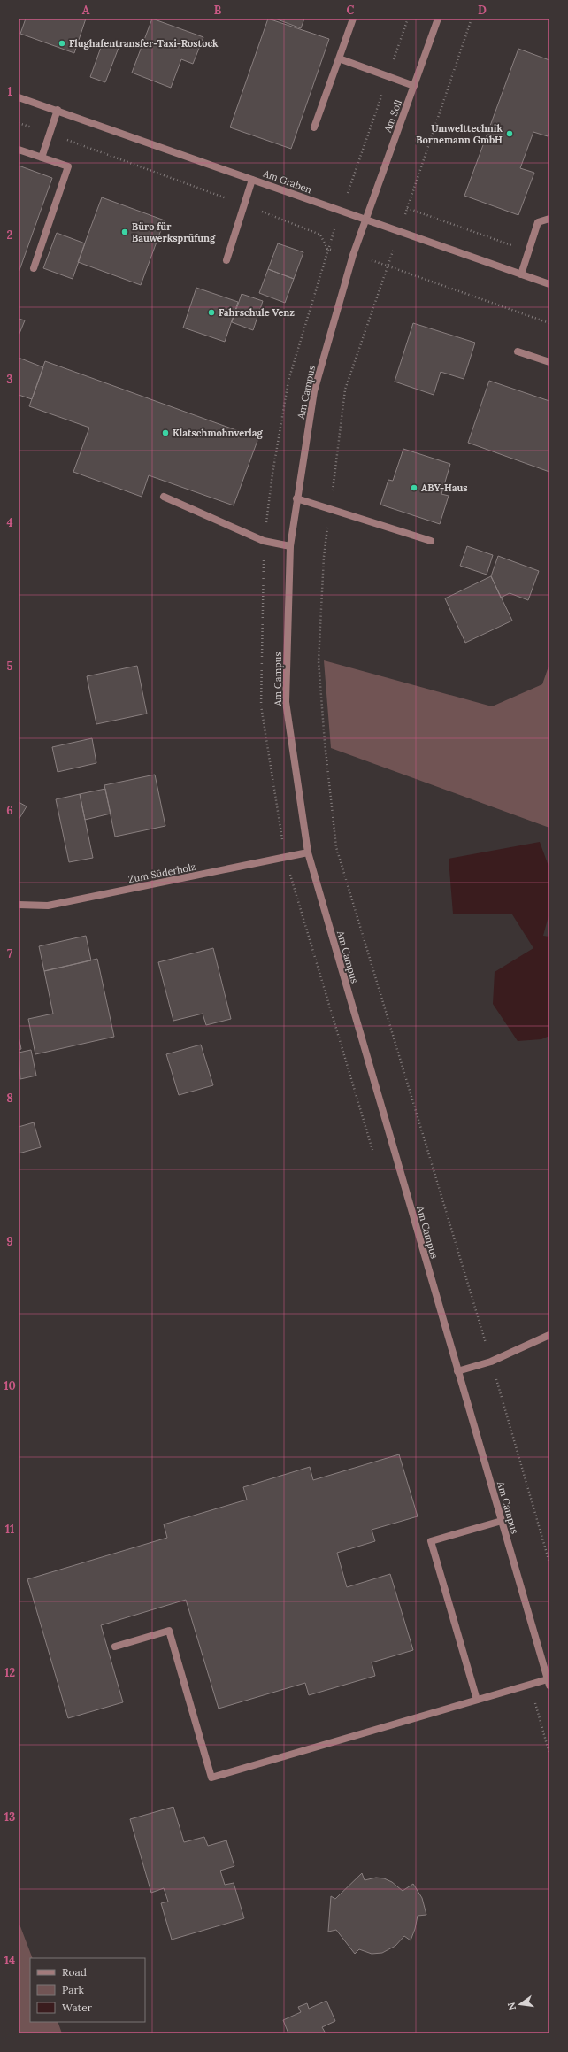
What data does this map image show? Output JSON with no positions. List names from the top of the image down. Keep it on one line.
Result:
{"streets":{"street":["Am Soll","Am Graben","Am Campus","Zum Süderholz"]},"crossings":[["Am Soll","Am Graben"],["Am Soll","Am Campus"],["Am Graben","Am Campus"],["Am Campus","Zum Süderholz"]],"places":["Flughafentransfer-Taxi-Rostock","Umwelttechnik Bornemann GmbH","Büro für Bauwerksprüfung","Fahrschule Venz","Klatschmohnverlag","ABY-Haus"],"legend":["Road","Park","Water"],"north":"left","grid":{"columns":["A","B","C","D"],"rows":["1","2","3","4","5","6","7","8","9","10","11","12","13","14"]}}
